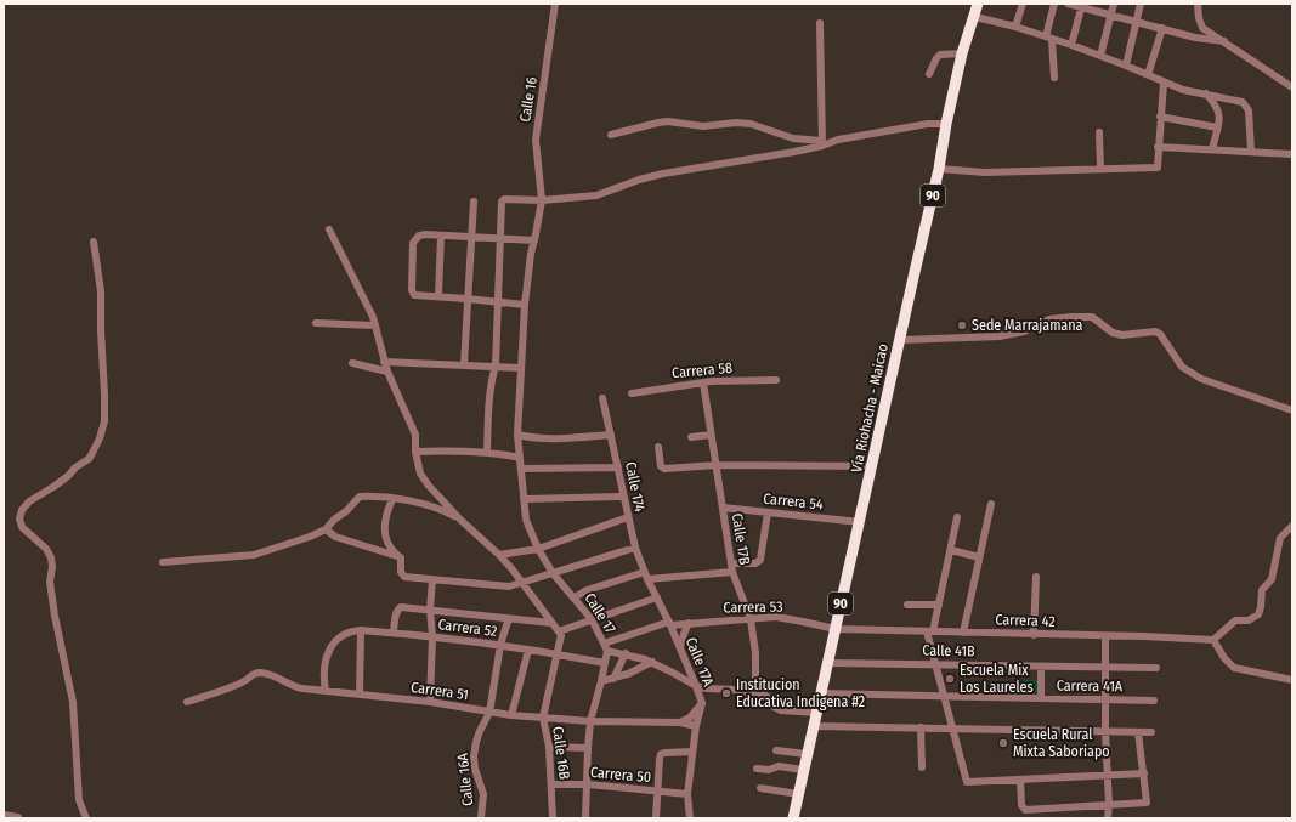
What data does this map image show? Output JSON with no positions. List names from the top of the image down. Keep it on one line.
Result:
{"streets":{"highway":["90","Vía Riohacha - Maicao"],"street":["Calle 16","Carrera 58","Calle 174","Carrera 54","Calle 17B","Carrera 53","Calle 17","Carrera 42","Carrera 52","Calle 41B","Calle 17A","Carrera 41A","Carrera 51","Calle 16B","Carrera 50","Calle 16A"]},"crossings":[["Calle 16","Calle 17"],["Carrera 58","Calle 17B"],["Vía Riohacha - Maicao","Carrera 54"],["Vía Riohacha - Maicao","Carrera 53"],["Vía Riohacha - Maicao","Carrera 42"],["Vía Riohacha - Maicao","Calle 41B"],["Vía Riohacha - Maicao","Carrera 41A"],["Calle 174","Calle 17A"],["Carrera 54","Calle 17B"],["Calle 17B","Carrera 53"],["Carrera 53","Calle 17"],["Carrera 53","Carrera 42"],["Carrera 53","Calle 17A"],["Calle 17","Carrera 52"],["Calle 17","Carrera 51"],["Calle 17","Carrera 50"],["Carrera 52","Carrera 51"],["Carrera 52","Calle 16B"],["Calle 17A","Carrera 51"],["Calle 17A","Carrera 50"],["Carrera 51","Calle 16B"],["Carrera 51","Calle 16A"],["Calle 16B","Carrera 50"]],"places":["Sede Marrajamana","Escuela Mix Los Laureles","Institucion Educativa Indigena #2","Escuela Rural Mixta Saboriapo"]}
